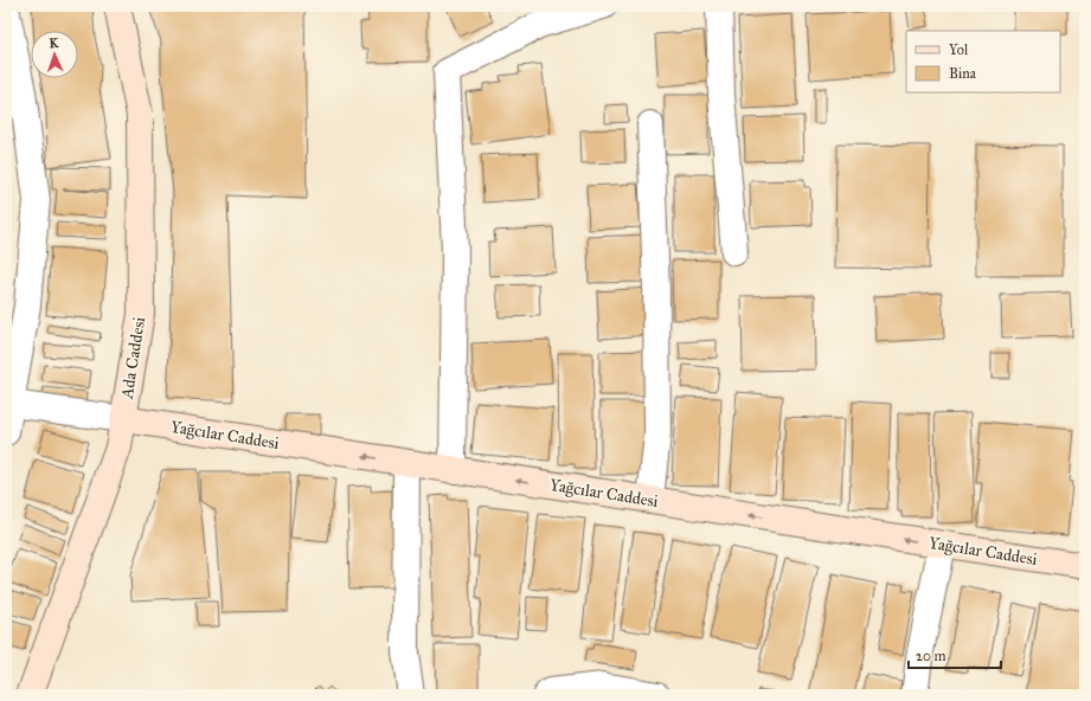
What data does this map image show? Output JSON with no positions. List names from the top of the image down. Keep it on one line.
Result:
{"streets":{"main road":["Ada Caddesi","Yağcılar Caddesi"]},"crossings":[["Ada Caddesi","Yağcılar Caddesi"]],"one_way":["Yağcılar Caddesi"],"legend":["Yol","Bina"],"scale_bar":"20 m","north":"top"}
